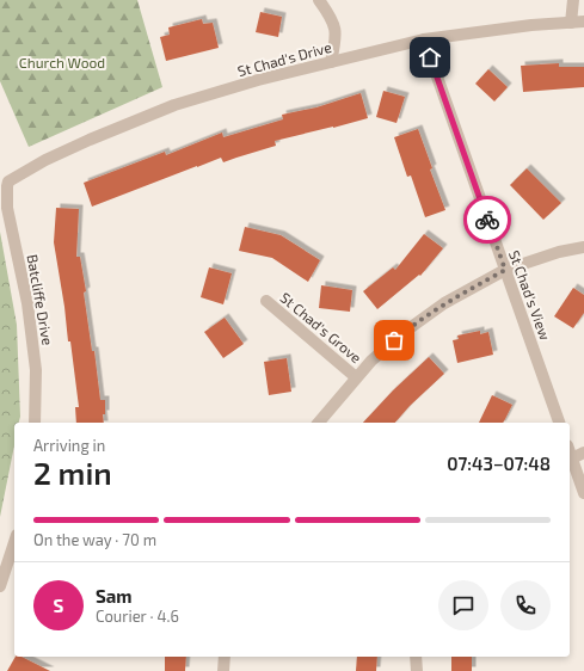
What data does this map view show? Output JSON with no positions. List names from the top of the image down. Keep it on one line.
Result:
{"streets":{"street":["St Chad's Drive","St Chad's View","Batcliffe Drive","St Chad's Grove"]},"crossings":[["St Chad's Drive","St Chad's View"],["St Chad's Drive","Batcliffe Drive"]],"parks":["Church Wood"],"page":{"heading":["2 min","Arriving in","07:43–07:48"],"panel":["Sam","Courier · 4.6"],"bar":"On the way · 70 m","round":"S"}}
